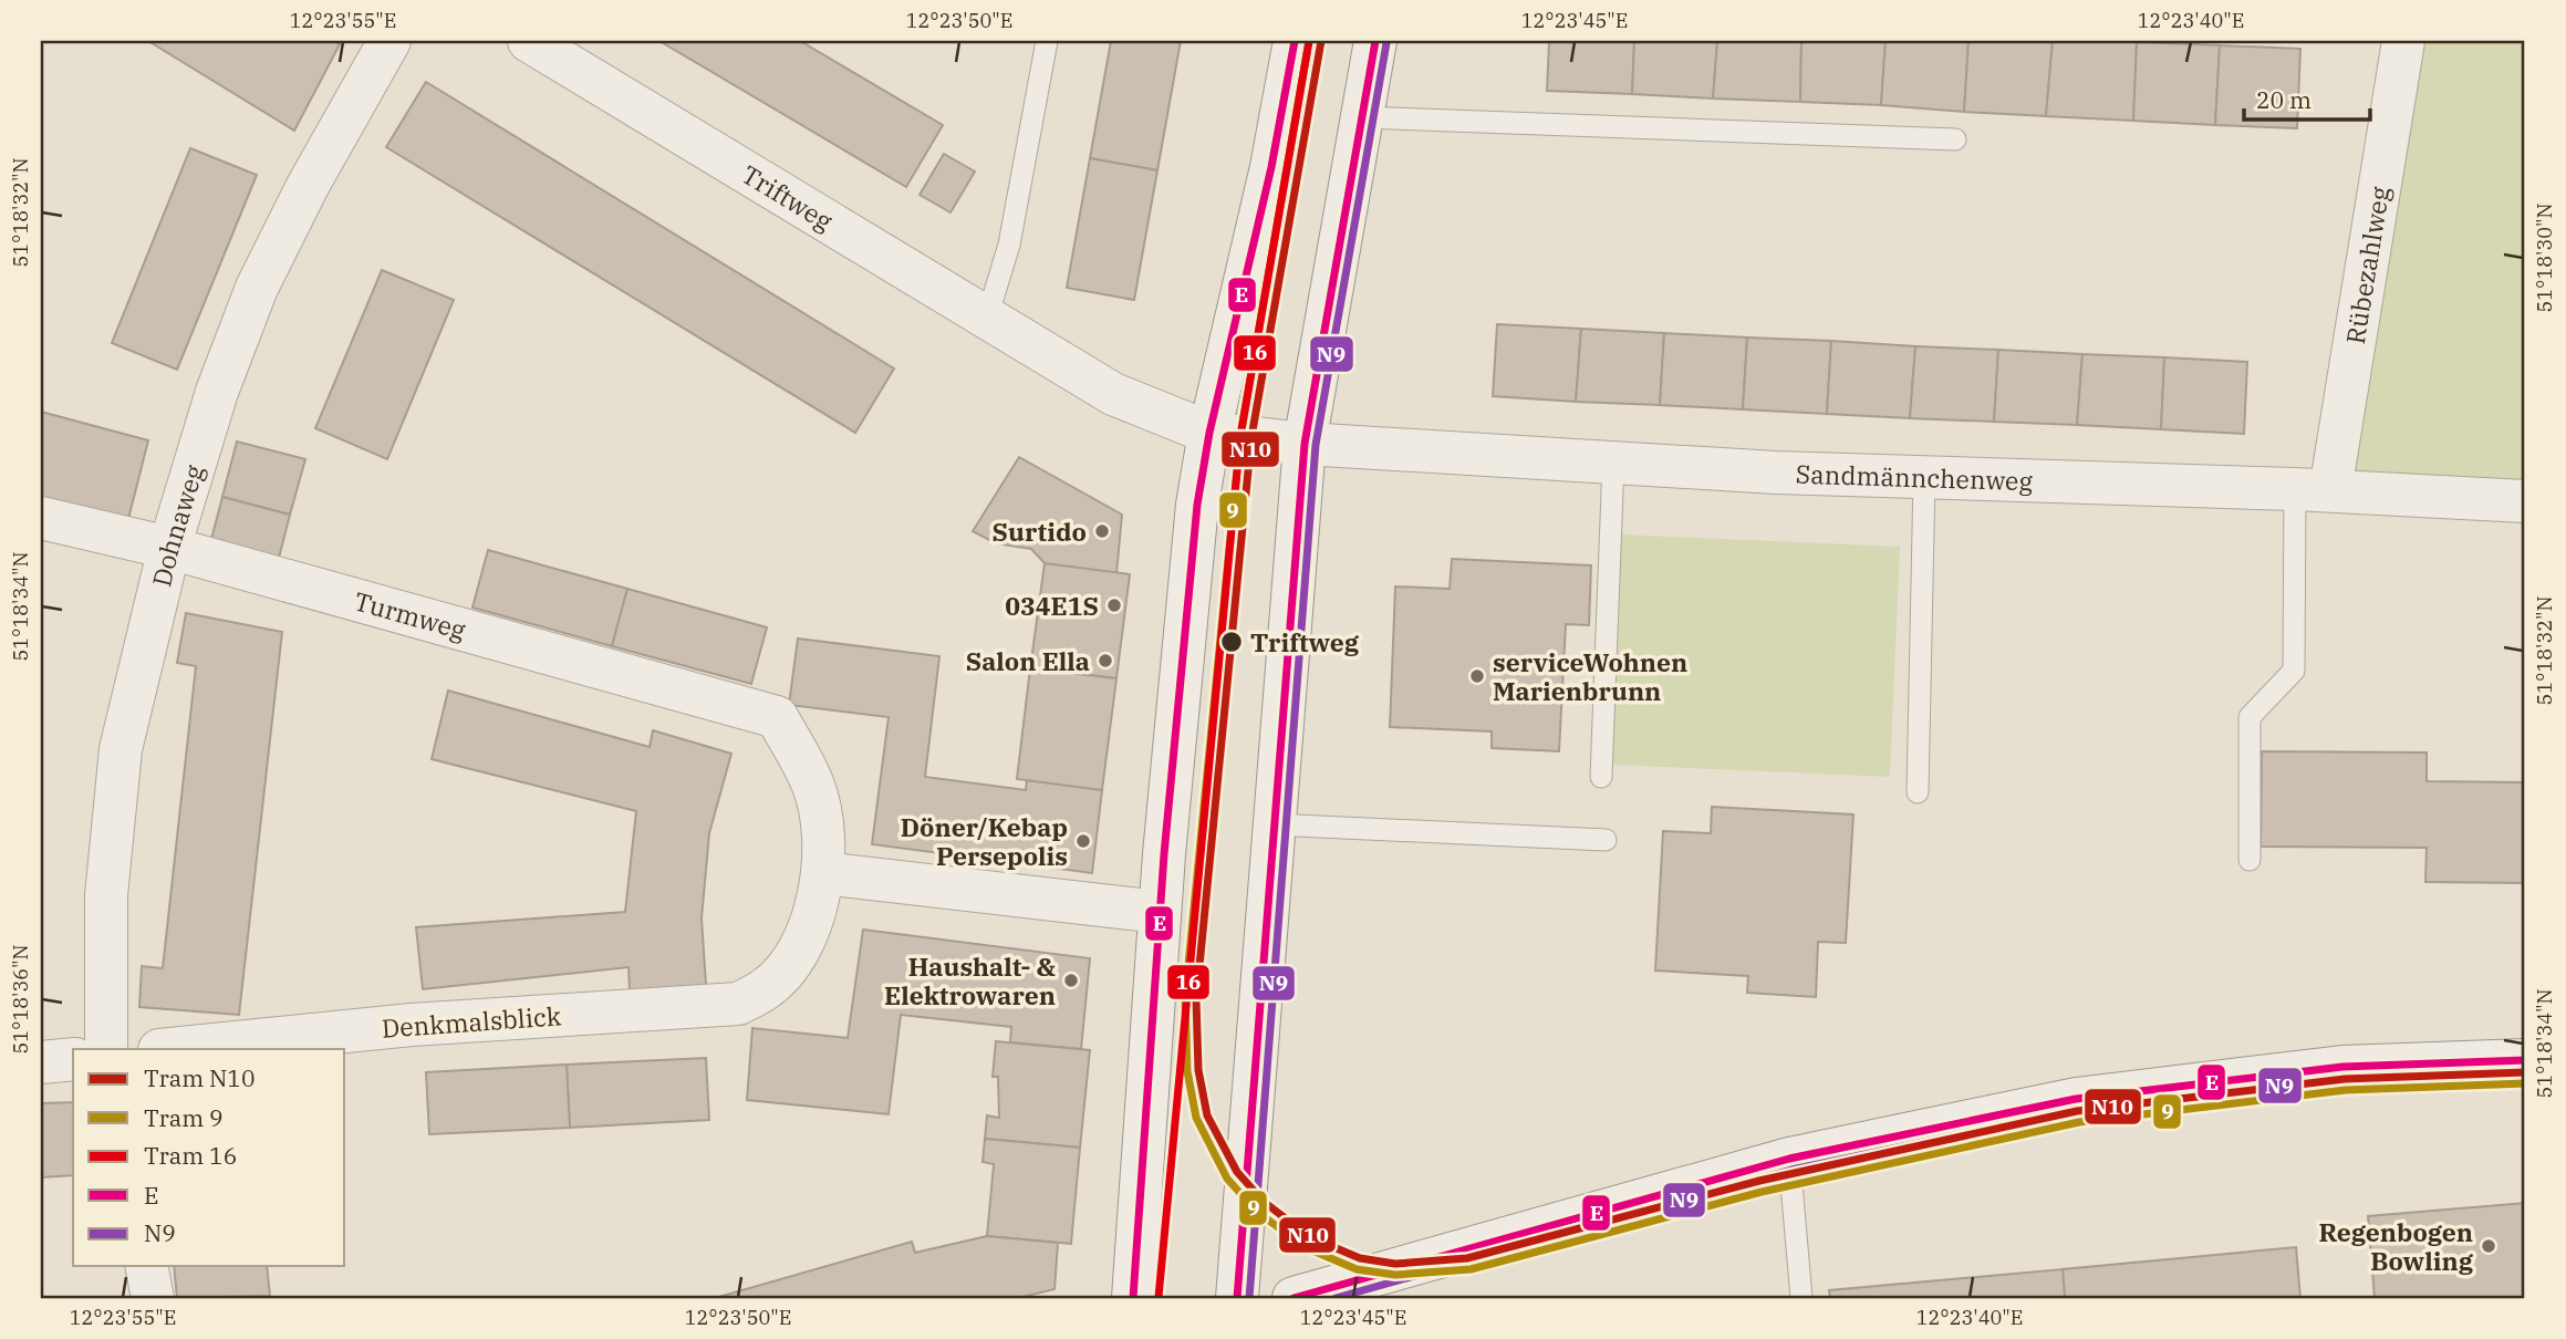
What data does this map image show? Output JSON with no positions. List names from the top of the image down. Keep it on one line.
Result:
{"streets":{"street":["Triftweg","Rübezahlweg","Sandmännchenweg","Dohnaweg","Turmweg","Denkmalsblick"]},"crossings":[["Triftweg","Sandmännchenweg"],["Rübezahlweg","Sandmännchenweg"],["Dohnaweg","Turmweg"],["Turmweg","Denkmalsblick"]],"places":["Surtido","034E1S","Triftweg","Salon Ella","serviceWohnen Marienbrunn","Döner/Kebap Persepolis","Haushalt- & Elektrowaren","Regenbogen Bowling"],"lines":["tram line N10","tram line 9","tram line 16","transit line E","transit line N9"],"legend":["Tram N10","Tram 9","Tram 16","E","N9"],"scale_bar":"20 m","coordinates":["12°23'55\"E","12°23'50\"E","12°23'45\"E","12°23'40\"E","51°18'32\"N","51°18'30\"N","51°18'34\"N","51°18'36\"N"]}
